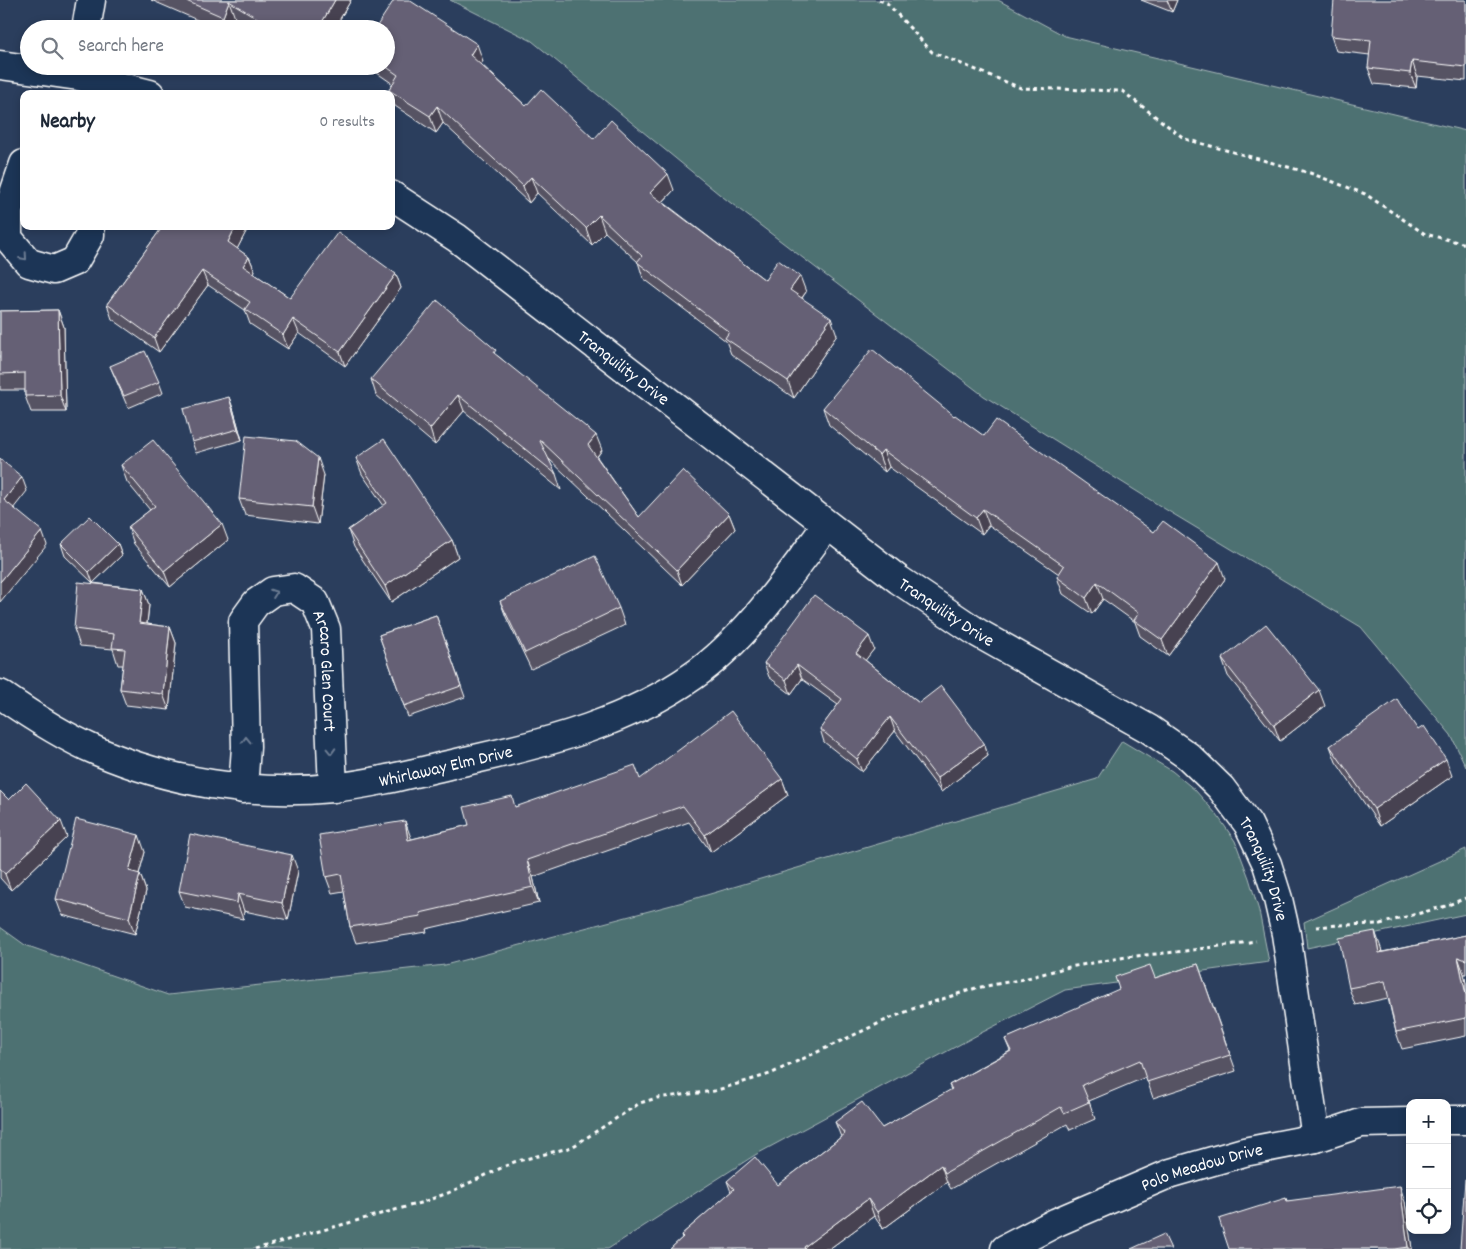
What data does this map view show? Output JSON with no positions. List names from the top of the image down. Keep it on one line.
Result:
{"streets":{"street":["Tranquility Drive","Arcaro Glen Court","Whirlaway Elm Drive","Polo Meadow Drive"]},"crossings":[["Tranquility Drive","Whirlaway Elm Drive"],["Tranquility Drive","Polo Meadow Drive"],["Arcaro Glen Court","Whirlaway Elm Drive"]],"page":{"search":"Search here","heading":["Nearby","0 results"],"map_buttons":["+","−"]}}
